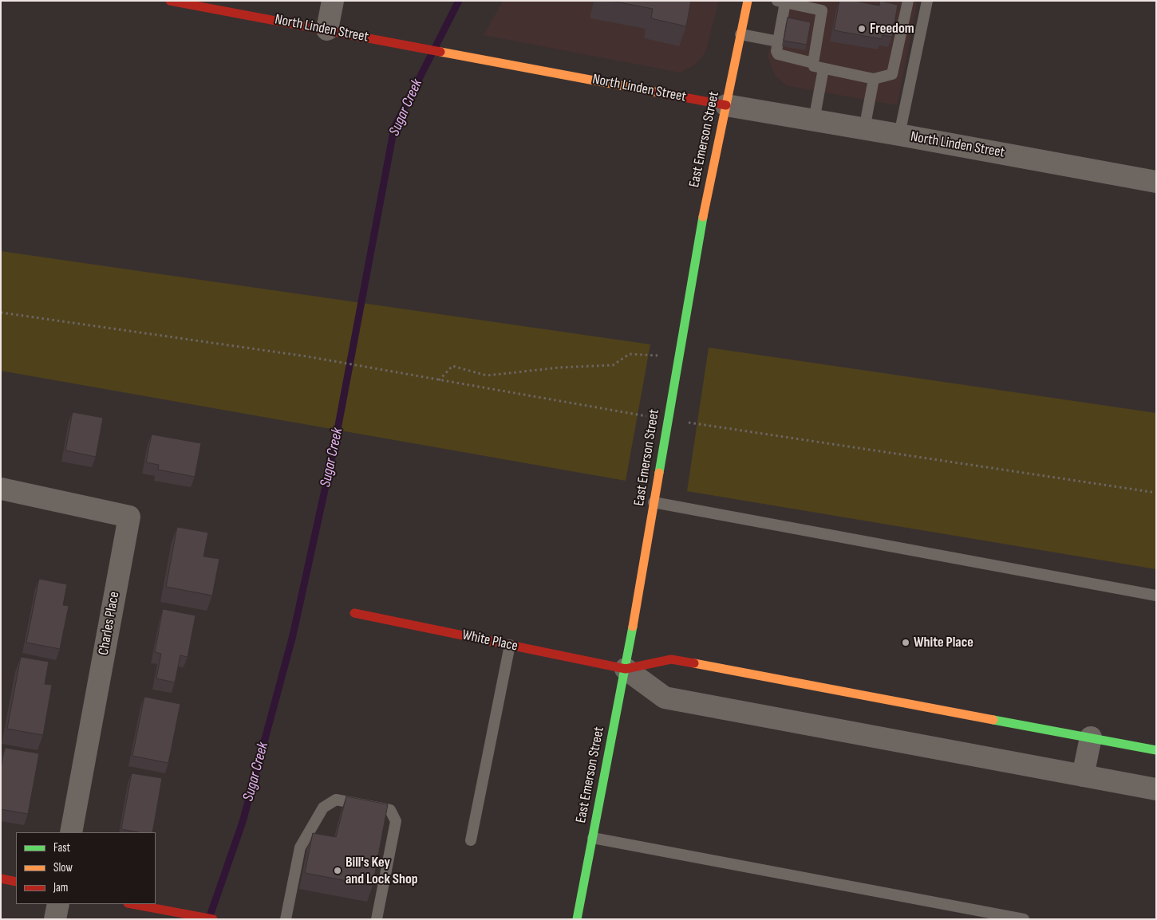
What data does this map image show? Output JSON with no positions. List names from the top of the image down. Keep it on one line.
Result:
{"streets":{"main road":["North Linden Street","East Emerson Street","White Place"],"street":["Charles Place"]},"crossings":[["North Linden Street","East Emerson Street"],["East Emerson Street","White Place"]],"water":["Sugar Creek"],"places":["Freedom","White Place","Bill's Key and Lock Shop"],"legend":["Fast","Slow","Jam"]}
